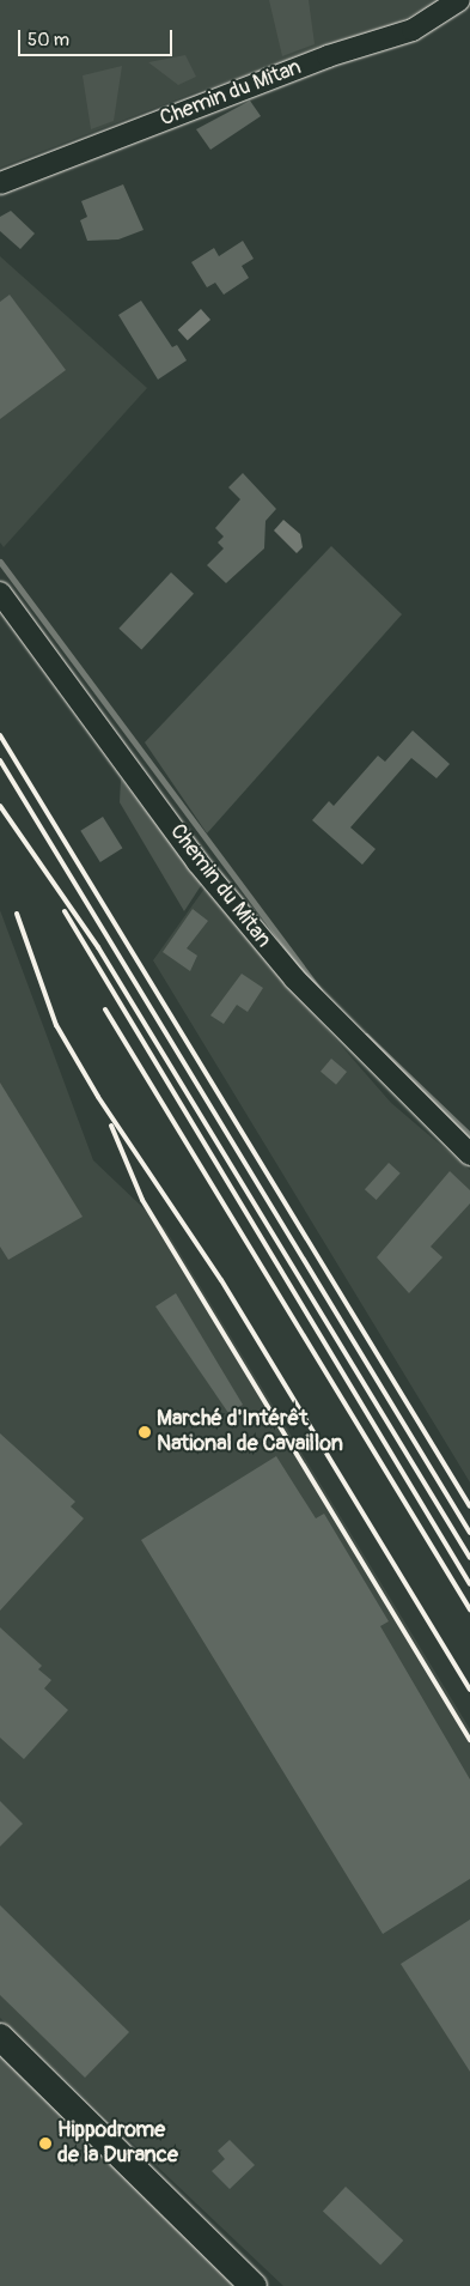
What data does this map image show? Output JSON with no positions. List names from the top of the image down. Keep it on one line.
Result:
{"streets":{"street":["Chemin du Mitan"]},"places":["Marché d'Intérêt National de Cavaillon","Hippodrome de la Durance"],"scale_bar":"50 m"}
